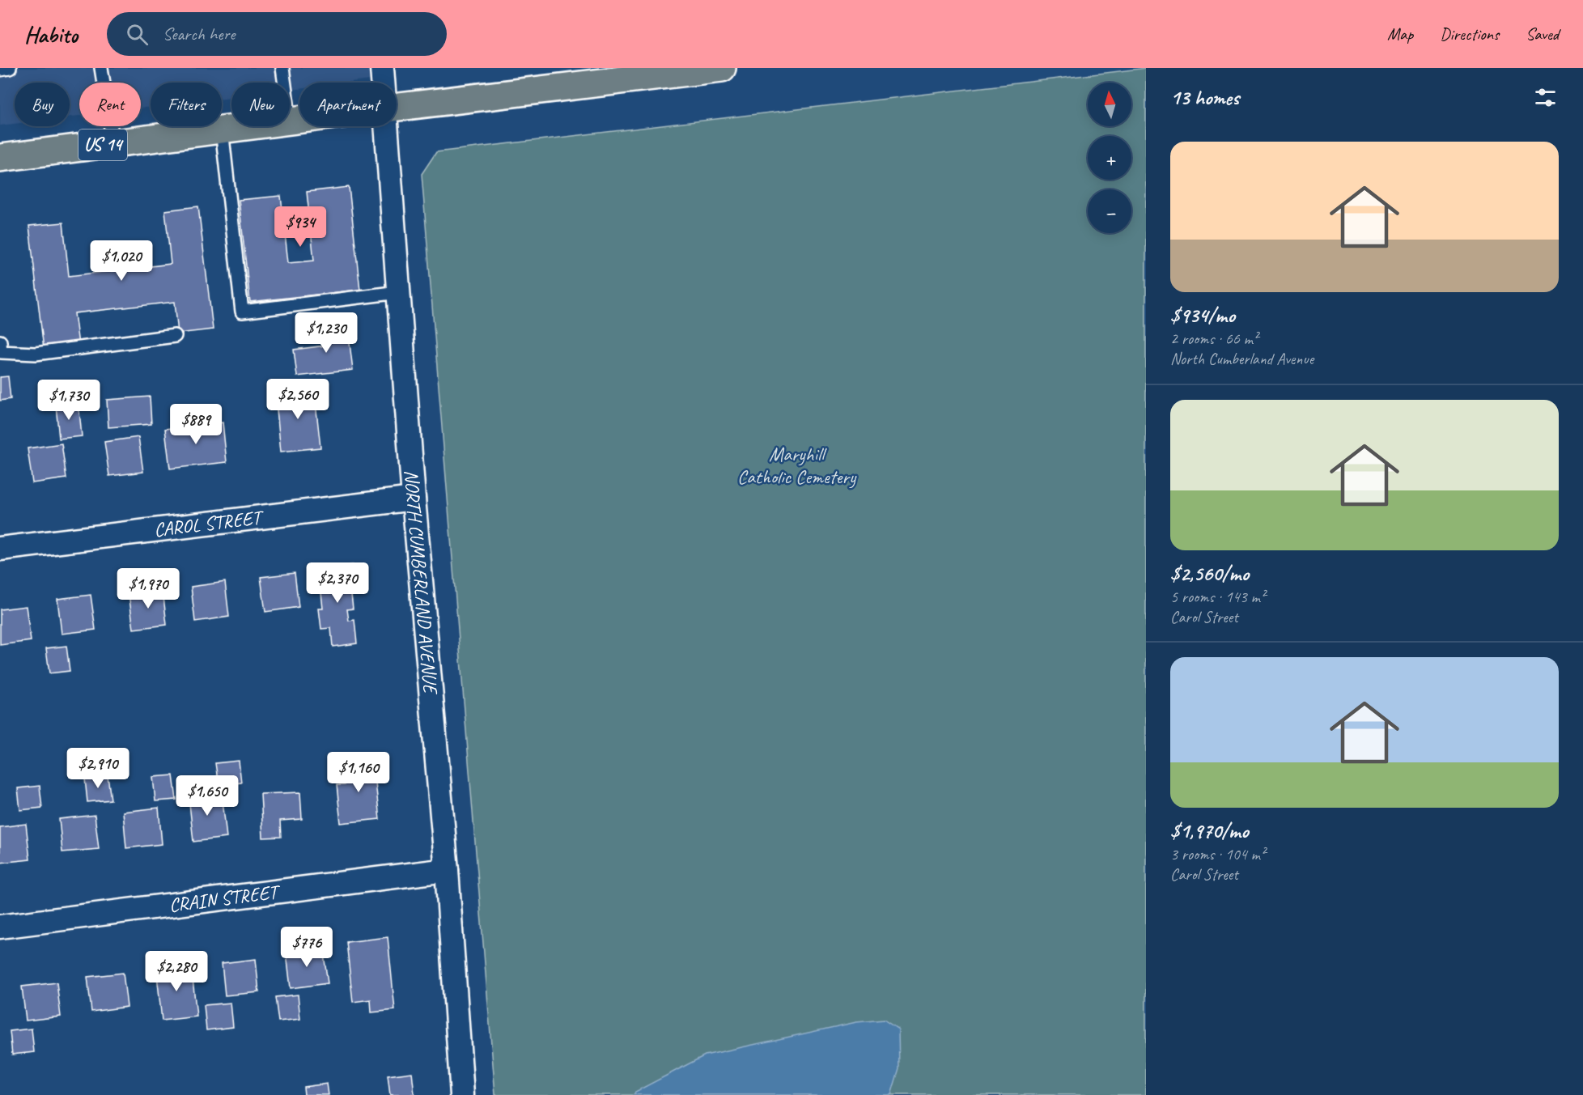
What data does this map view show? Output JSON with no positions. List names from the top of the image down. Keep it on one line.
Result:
{"streets":{"main road":["US 14"],"street":["CAROL STREET","NORTH CUMBERLAND AVENUE","CRAIN STREET"]},"crossings":[["CAROL STREET","NORTH CUMBERLAND AVENUE"],["NORTH CUMBERLAND AVENUE","CRAIN STREET"]],"parks":["Maryhill Catholic Cemetery"],"north":"top","page":{"header":"Habito","search":"Search here","nav":["Map","Directions","Saved"],"heading":"13 homes","map_buttons":["+","−"],"chip":["Buy","Rent","Filters","New","Apartment"],"list":[{"name":"$934/mo","note":"2 rooms · 66 m² · North Cumberland Avenue"},{"name":"$2,560/mo","note":"5 rooms · 143 m² · Carol Street"},{"name":"$1,970/mo","note":"3 rooms · 104 m² · Carol Street"}],"price":["$934","$1,020","$1,230","$2,560","$1,730","$889","$2,370","$1,970","$2,910","$1,160","$1,650","$776","$2,280"]}}
